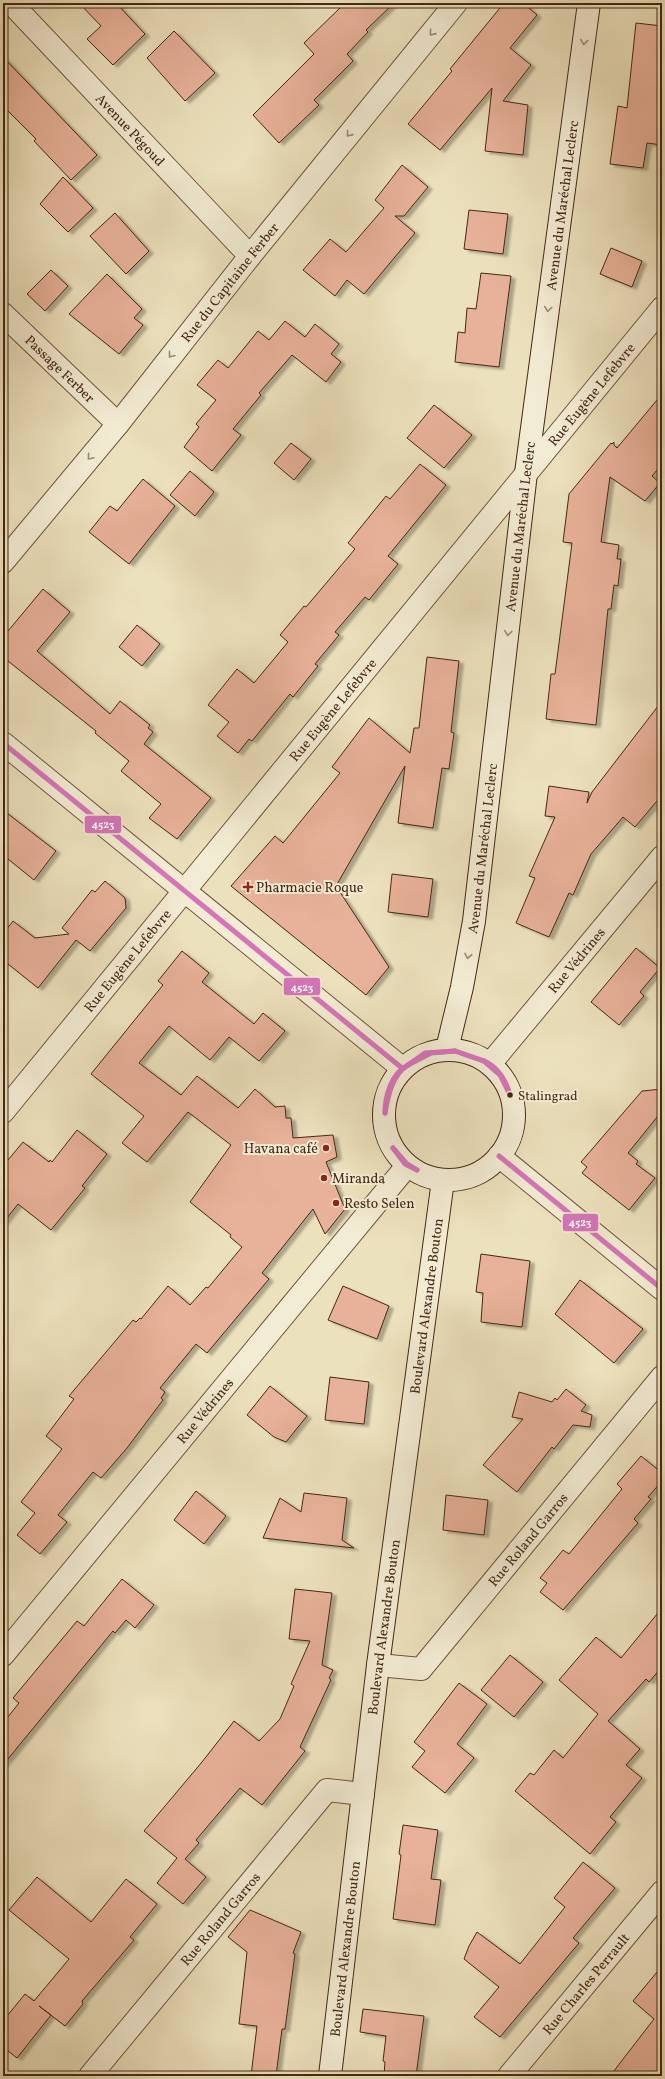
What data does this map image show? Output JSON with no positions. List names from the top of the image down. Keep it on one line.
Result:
{"streets":{"street":["Avenue Pégoud","Avenue du Maréchal Leclerc","Rue du Capitaine Ferber","Passage Ferber","Rue Eugène Lefebvre","Rue Védrines","Boulevard Alexandre Bouton","Rue Roland Garros","Rue Charles Perrault"]},"crossings":[["Avenue Pégoud","Rue du Capitaine Ferber"],["Avenue du Maréchal Leclerc","Rue Eugène Lefebvre"],["Avenue du Maréchal Leclerc","Rue Védrines"],["Avenue du Maréchal Leclerc","Boulevard Alexandre Bouton"],["Rue du Capitaine Ferber","Passage Ferber"],["Rue Védrines","Boulevard Alexandre Bouton"],["Boulevard Alexandre Bouton","Rue Roland Garros"]],"one_way":["Avenue du Maréchal Leclerc","Rue du Capitaine Ferber"],"places":{"health":["Pharmacie Roque"],"other":["Stalingrad","Havana café","Miranda","Resto Selen"]},"lines":["transit line 4523"]}
